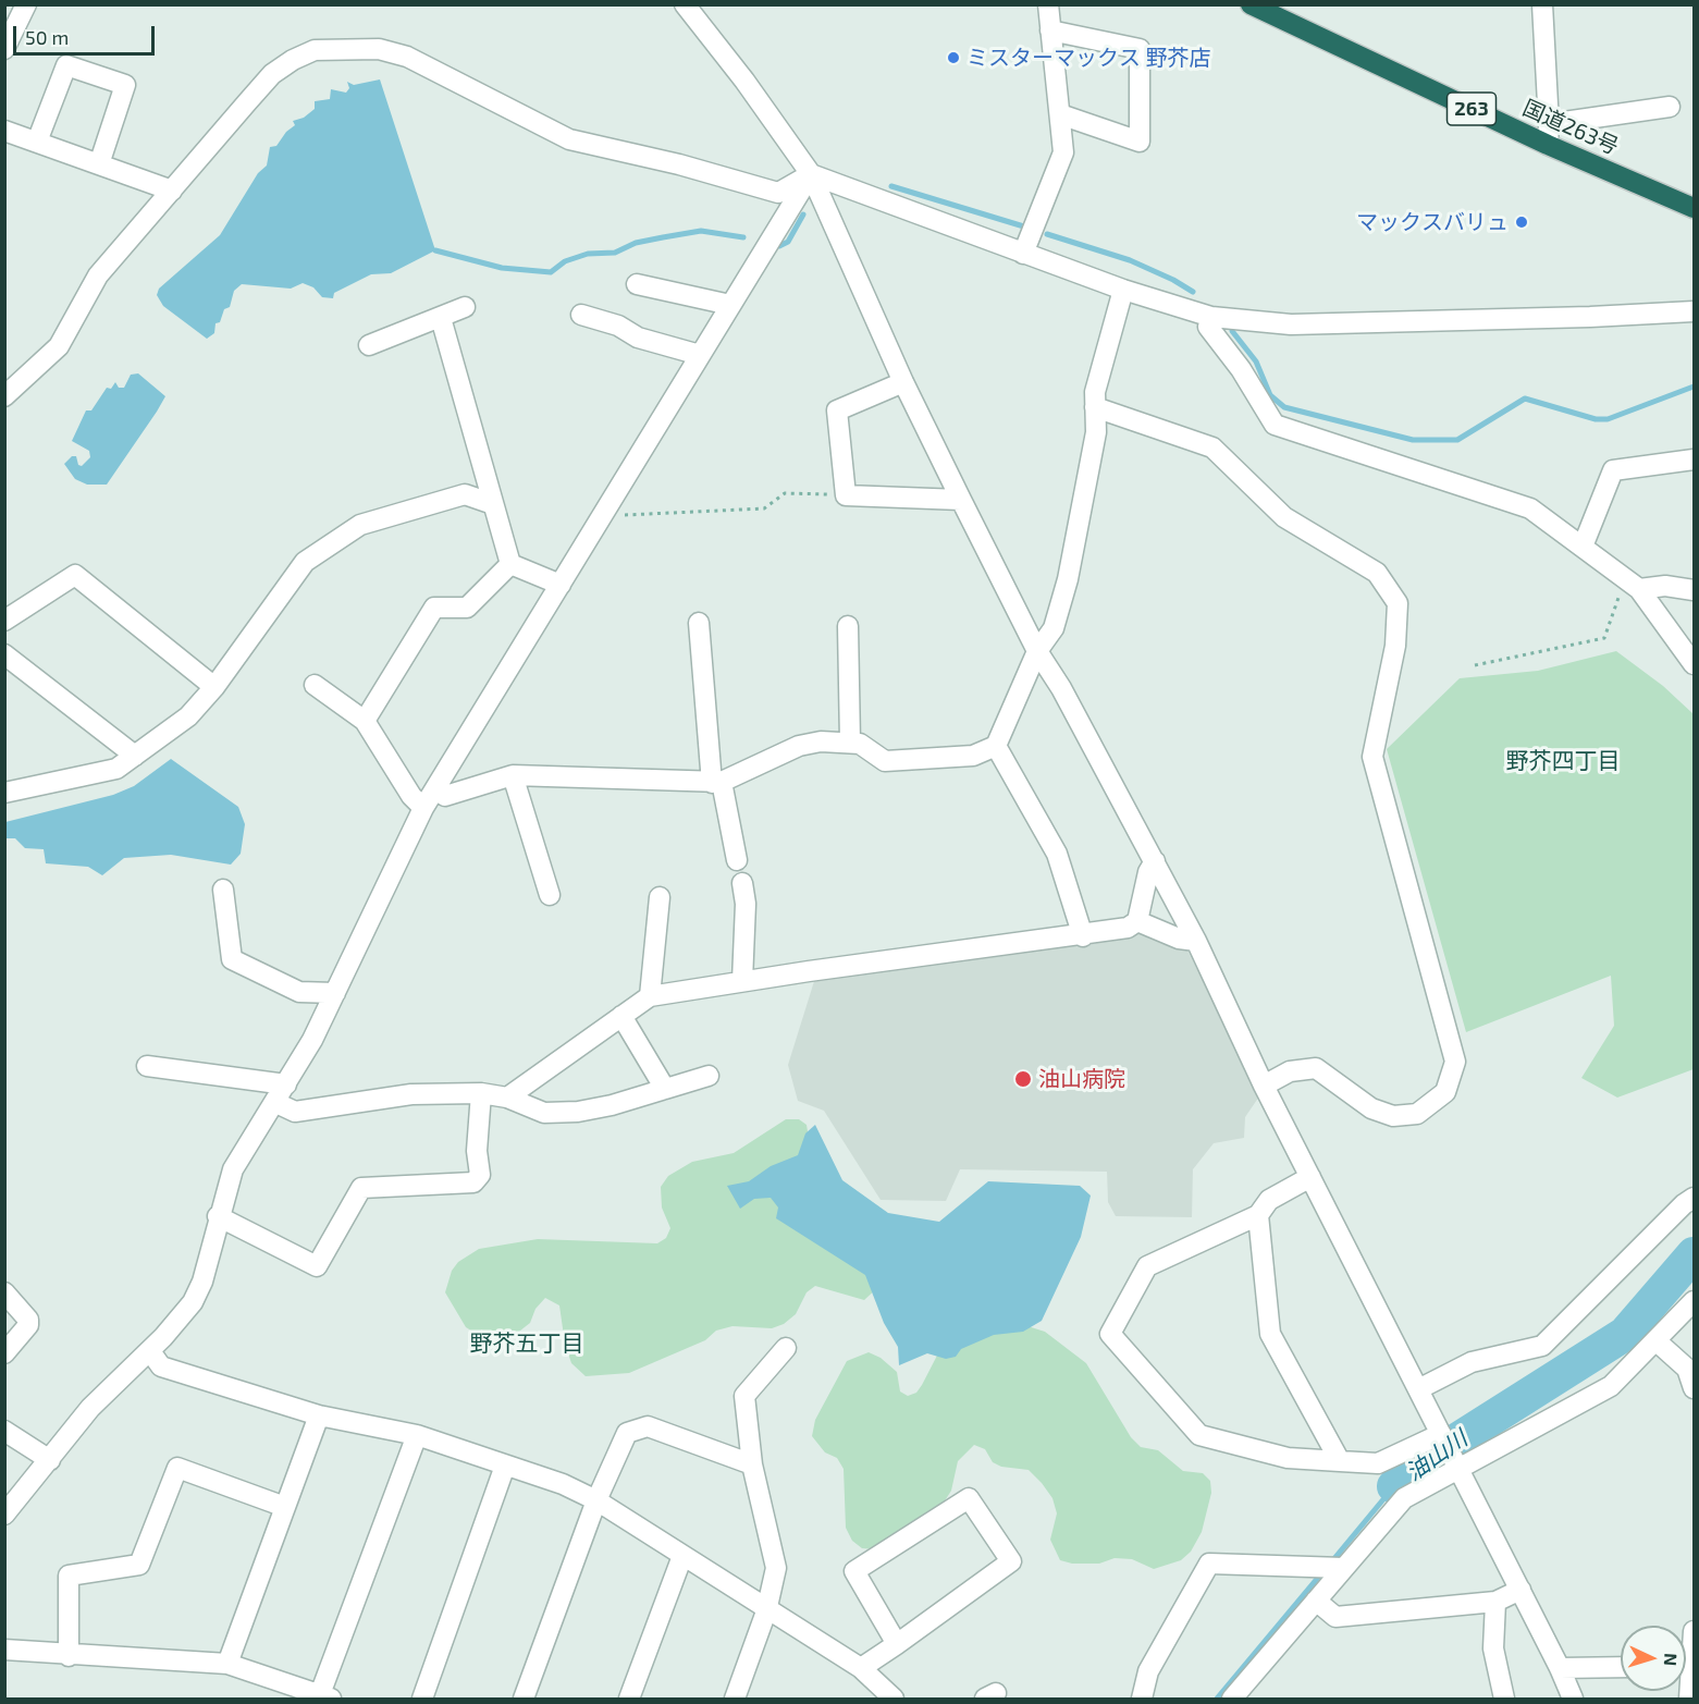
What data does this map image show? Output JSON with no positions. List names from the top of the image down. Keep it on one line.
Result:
{"streets":{"highway":["263","国道263号"]},"districts":["野芥四丁目","野芥五丁目"],"water":["油山川"],"places":["ミスターマックス 野芥店","マックスバリュ","油山病院"],"scale_bar":"50 m","north":"right"}
